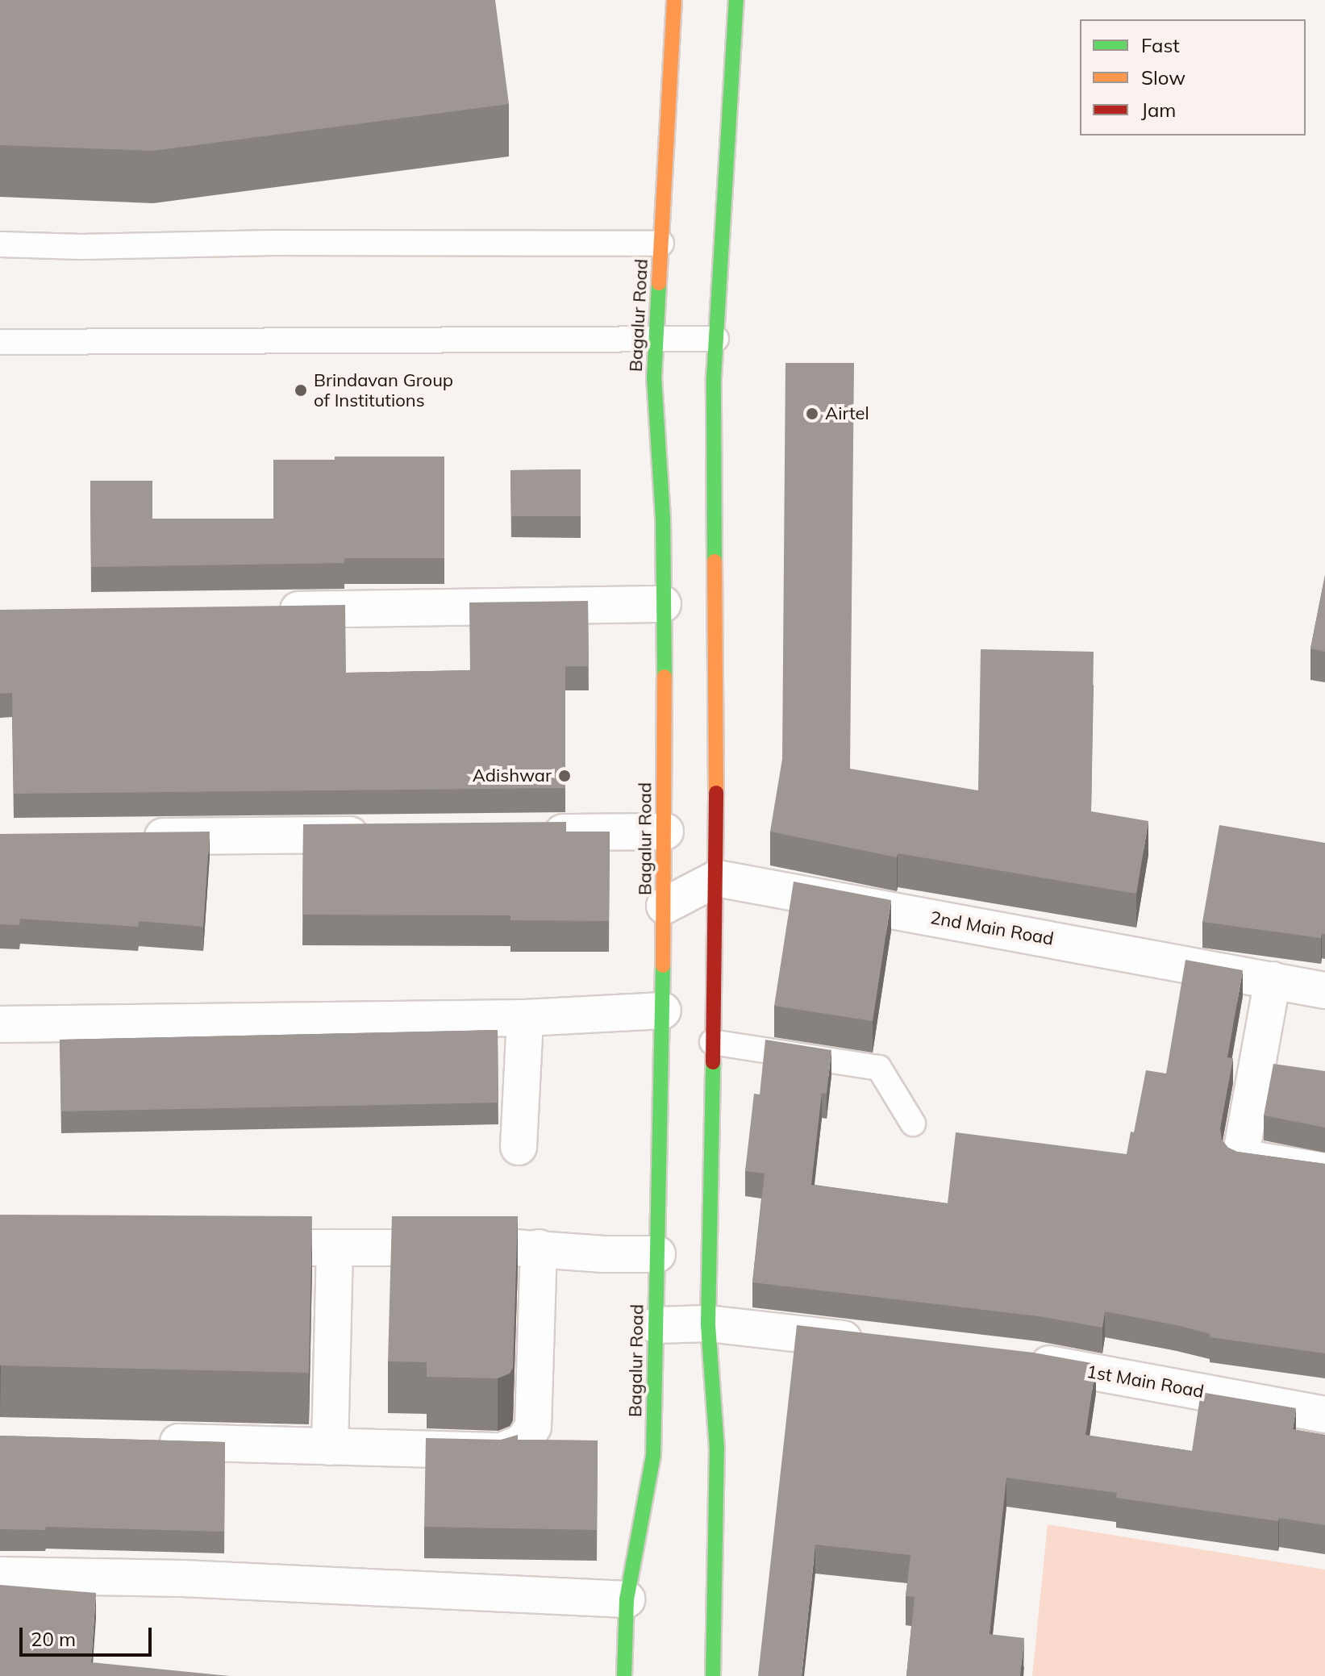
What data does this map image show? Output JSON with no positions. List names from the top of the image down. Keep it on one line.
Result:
{"streets":{"main road":["Bagalur Road"],"street":["2nd Main Road","1st Main Road"]},"places":["Brindavan Group of Institutions","Airtel","Adishwar"],"legend":["Fast","Slow","Jam"],"scale_bar":"20 m"}
